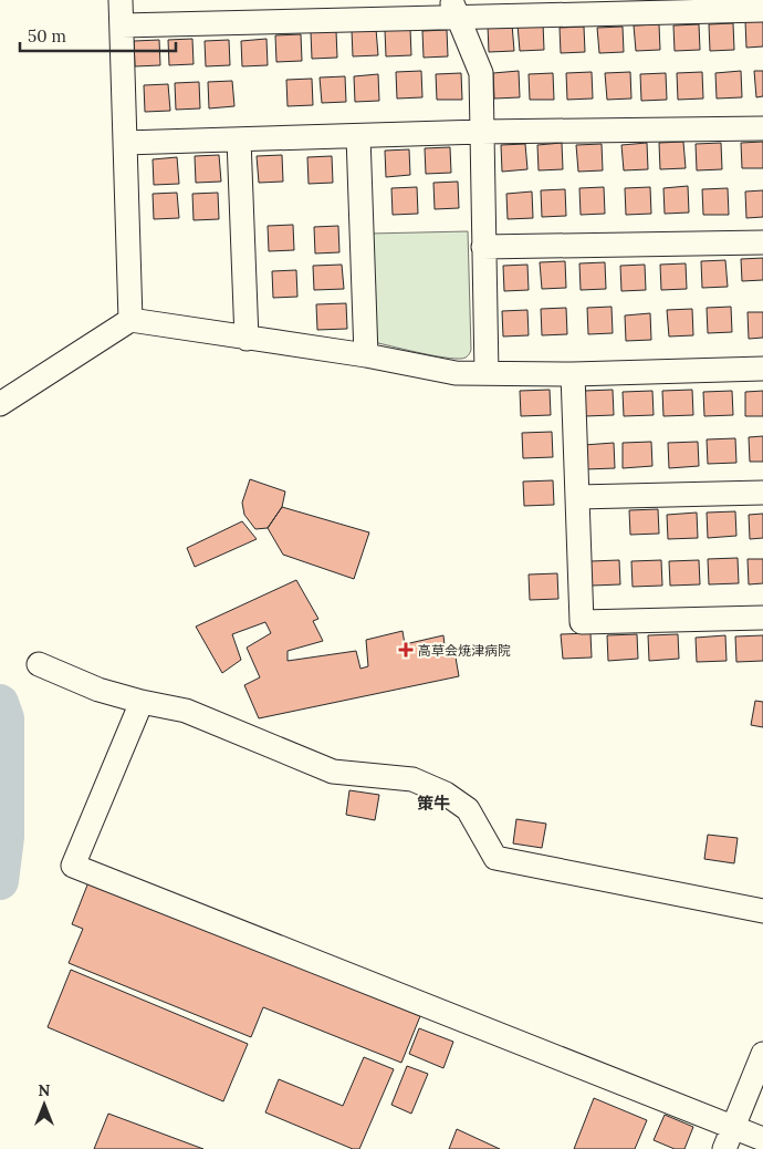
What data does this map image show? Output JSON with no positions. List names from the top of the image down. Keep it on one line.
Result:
{"districts":["策牛"],"places":{"health":["高草会焼津病院"]},"scale_bar":"50 m","north":"top"}
